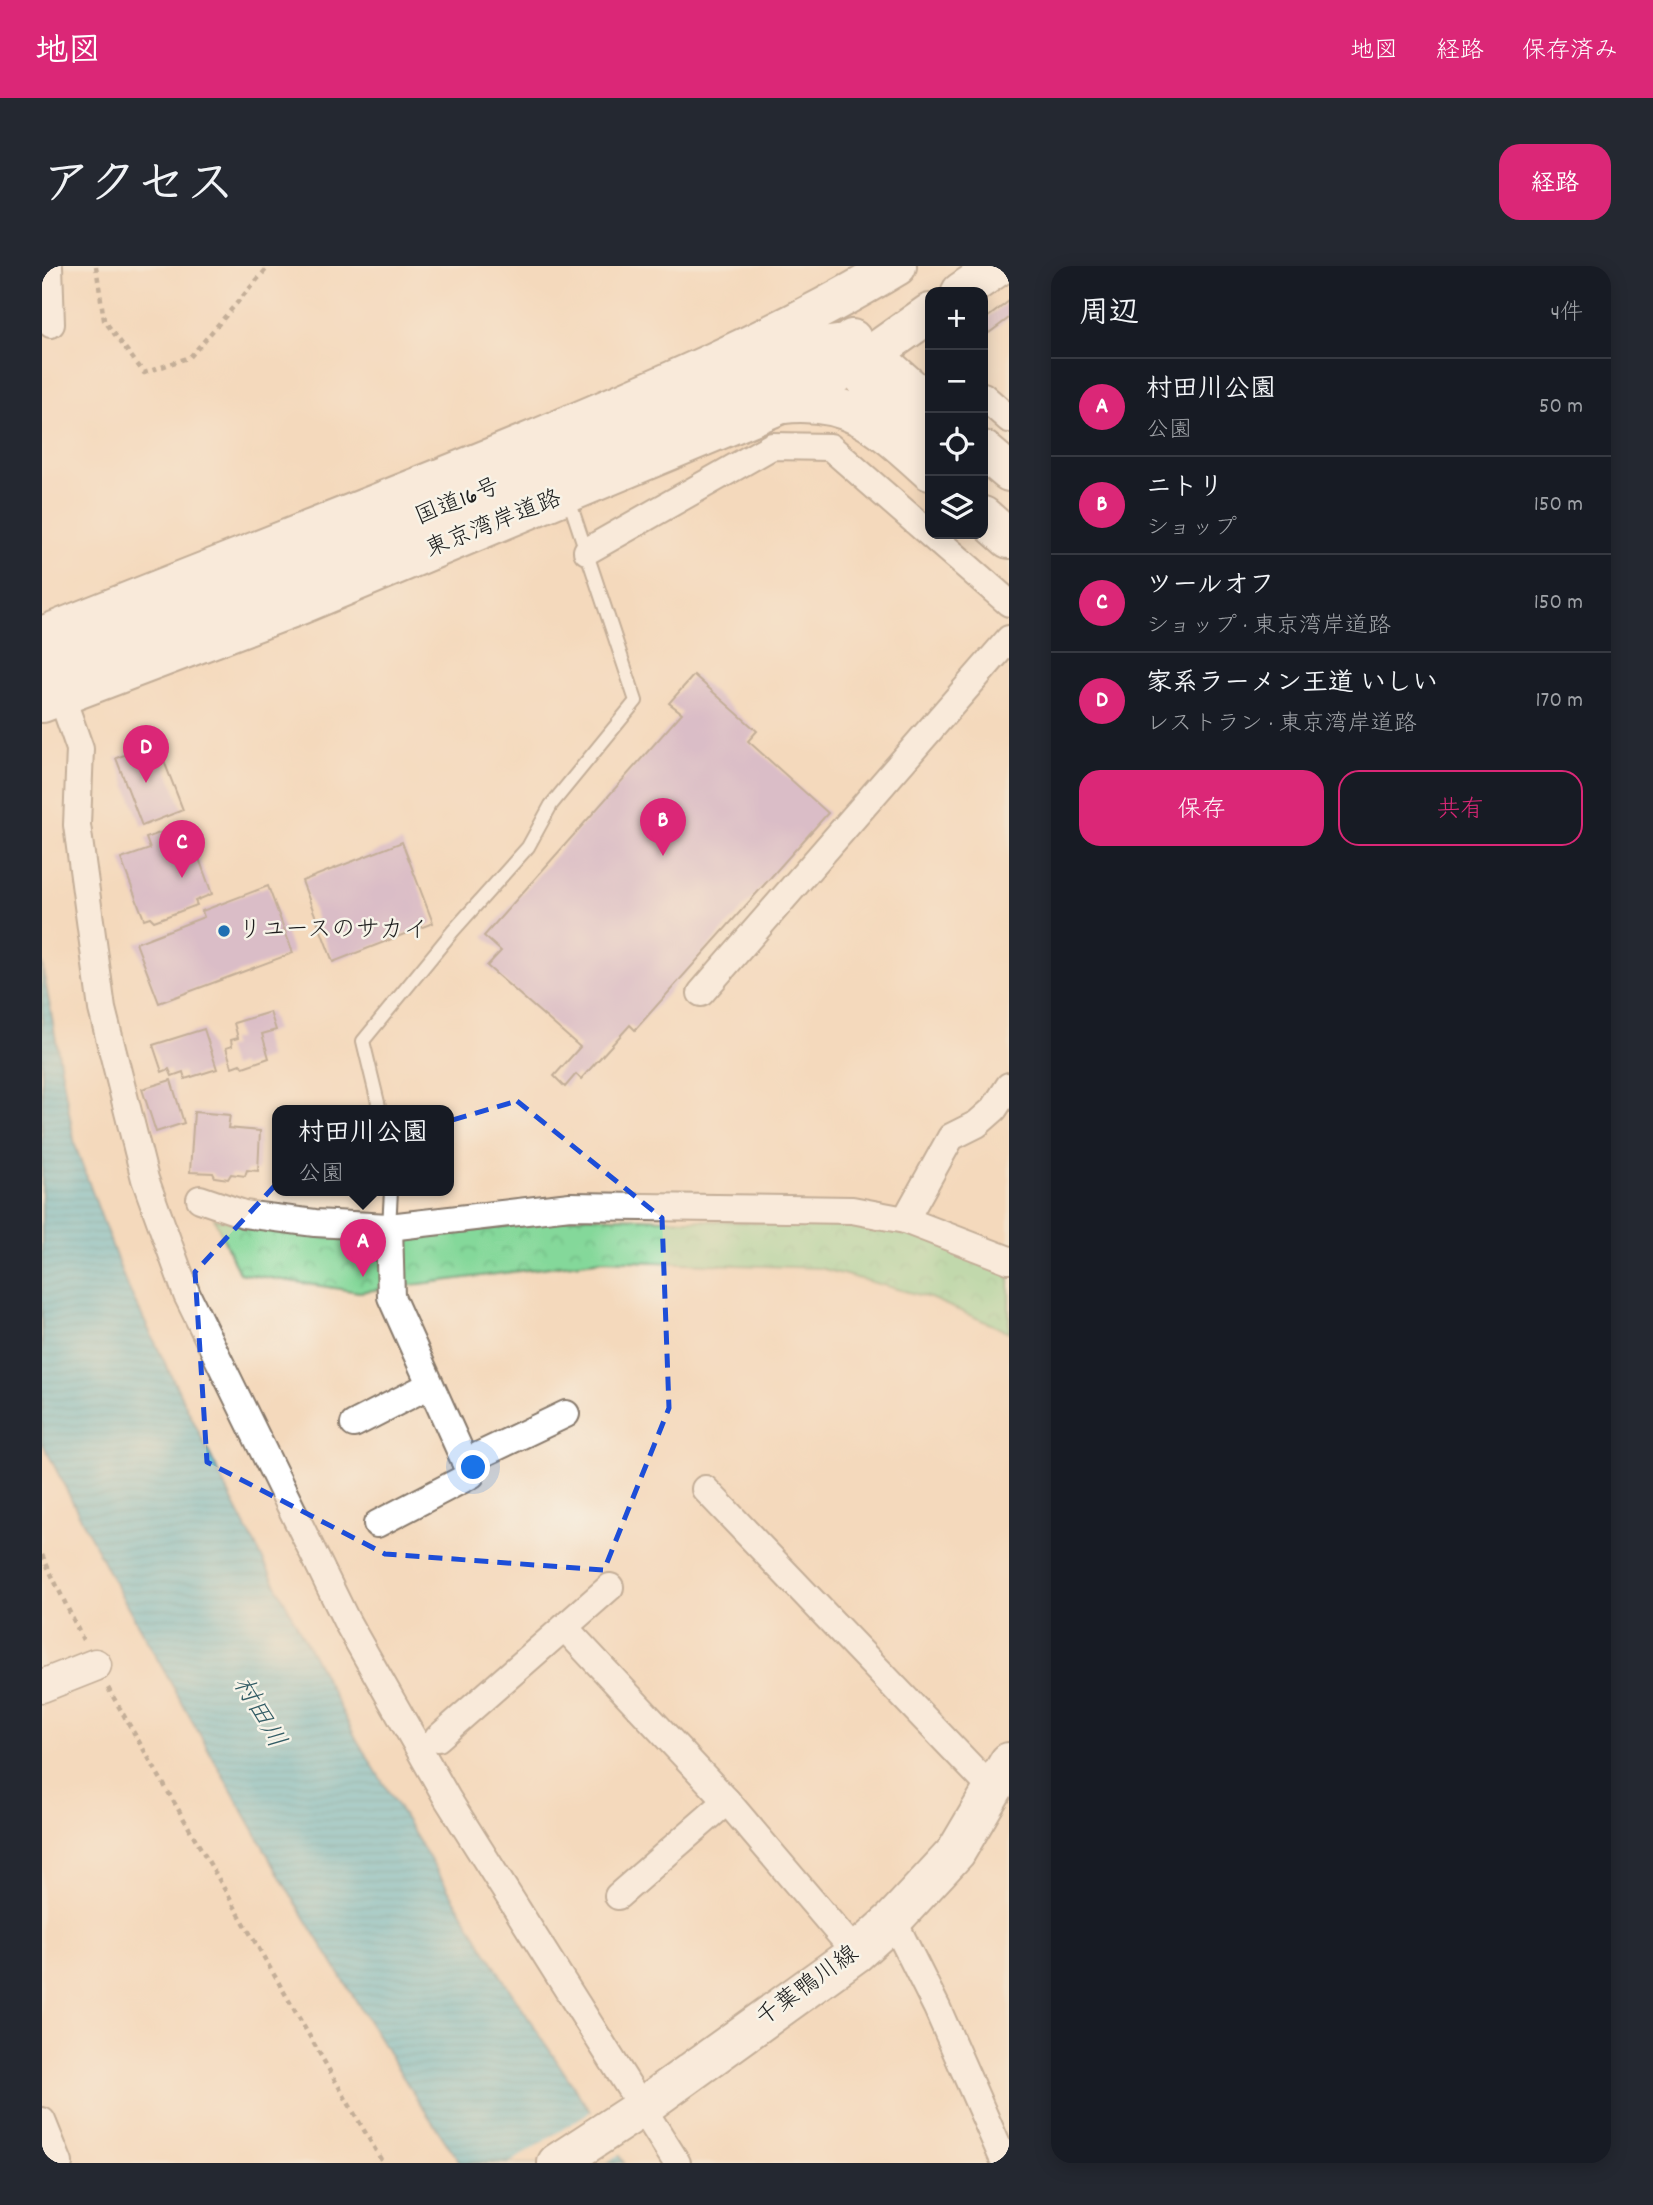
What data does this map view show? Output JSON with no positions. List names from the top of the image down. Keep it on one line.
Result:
{"streets":{"main road":["国道16号","東京湾岸道路","千葉鴨川線"]},"crossings":[["国道16号","東京湾岸道路"]],"water":["村田川"],"places":["リユースのサカイ"],"page":{"header":"地図","nav":["地図","経路","保存済み"],"title":"アクセス","buttons":["経路",["保存","共有"]],"heading":["周辺","4件"],"map_buttons":["+","−"],"list":[{"mark":"A","name":"村田川公園","note":"公園","value":"50 m"},{"mark":"B","name":"ニトリ","note":"ショップ","value":"150 m"},{"mark":"C","name":"ツールオフ","note":"ショップ · 東京湾岸道路","value":"150 m"},{"mark":"D","name":"家系ラーメン王道 いしい","note":"レストラン · 東京湾岸道路","value":"170 m"}],"pins":["D","B","C","A"],"popup":["村田川公園","公園"]}}
